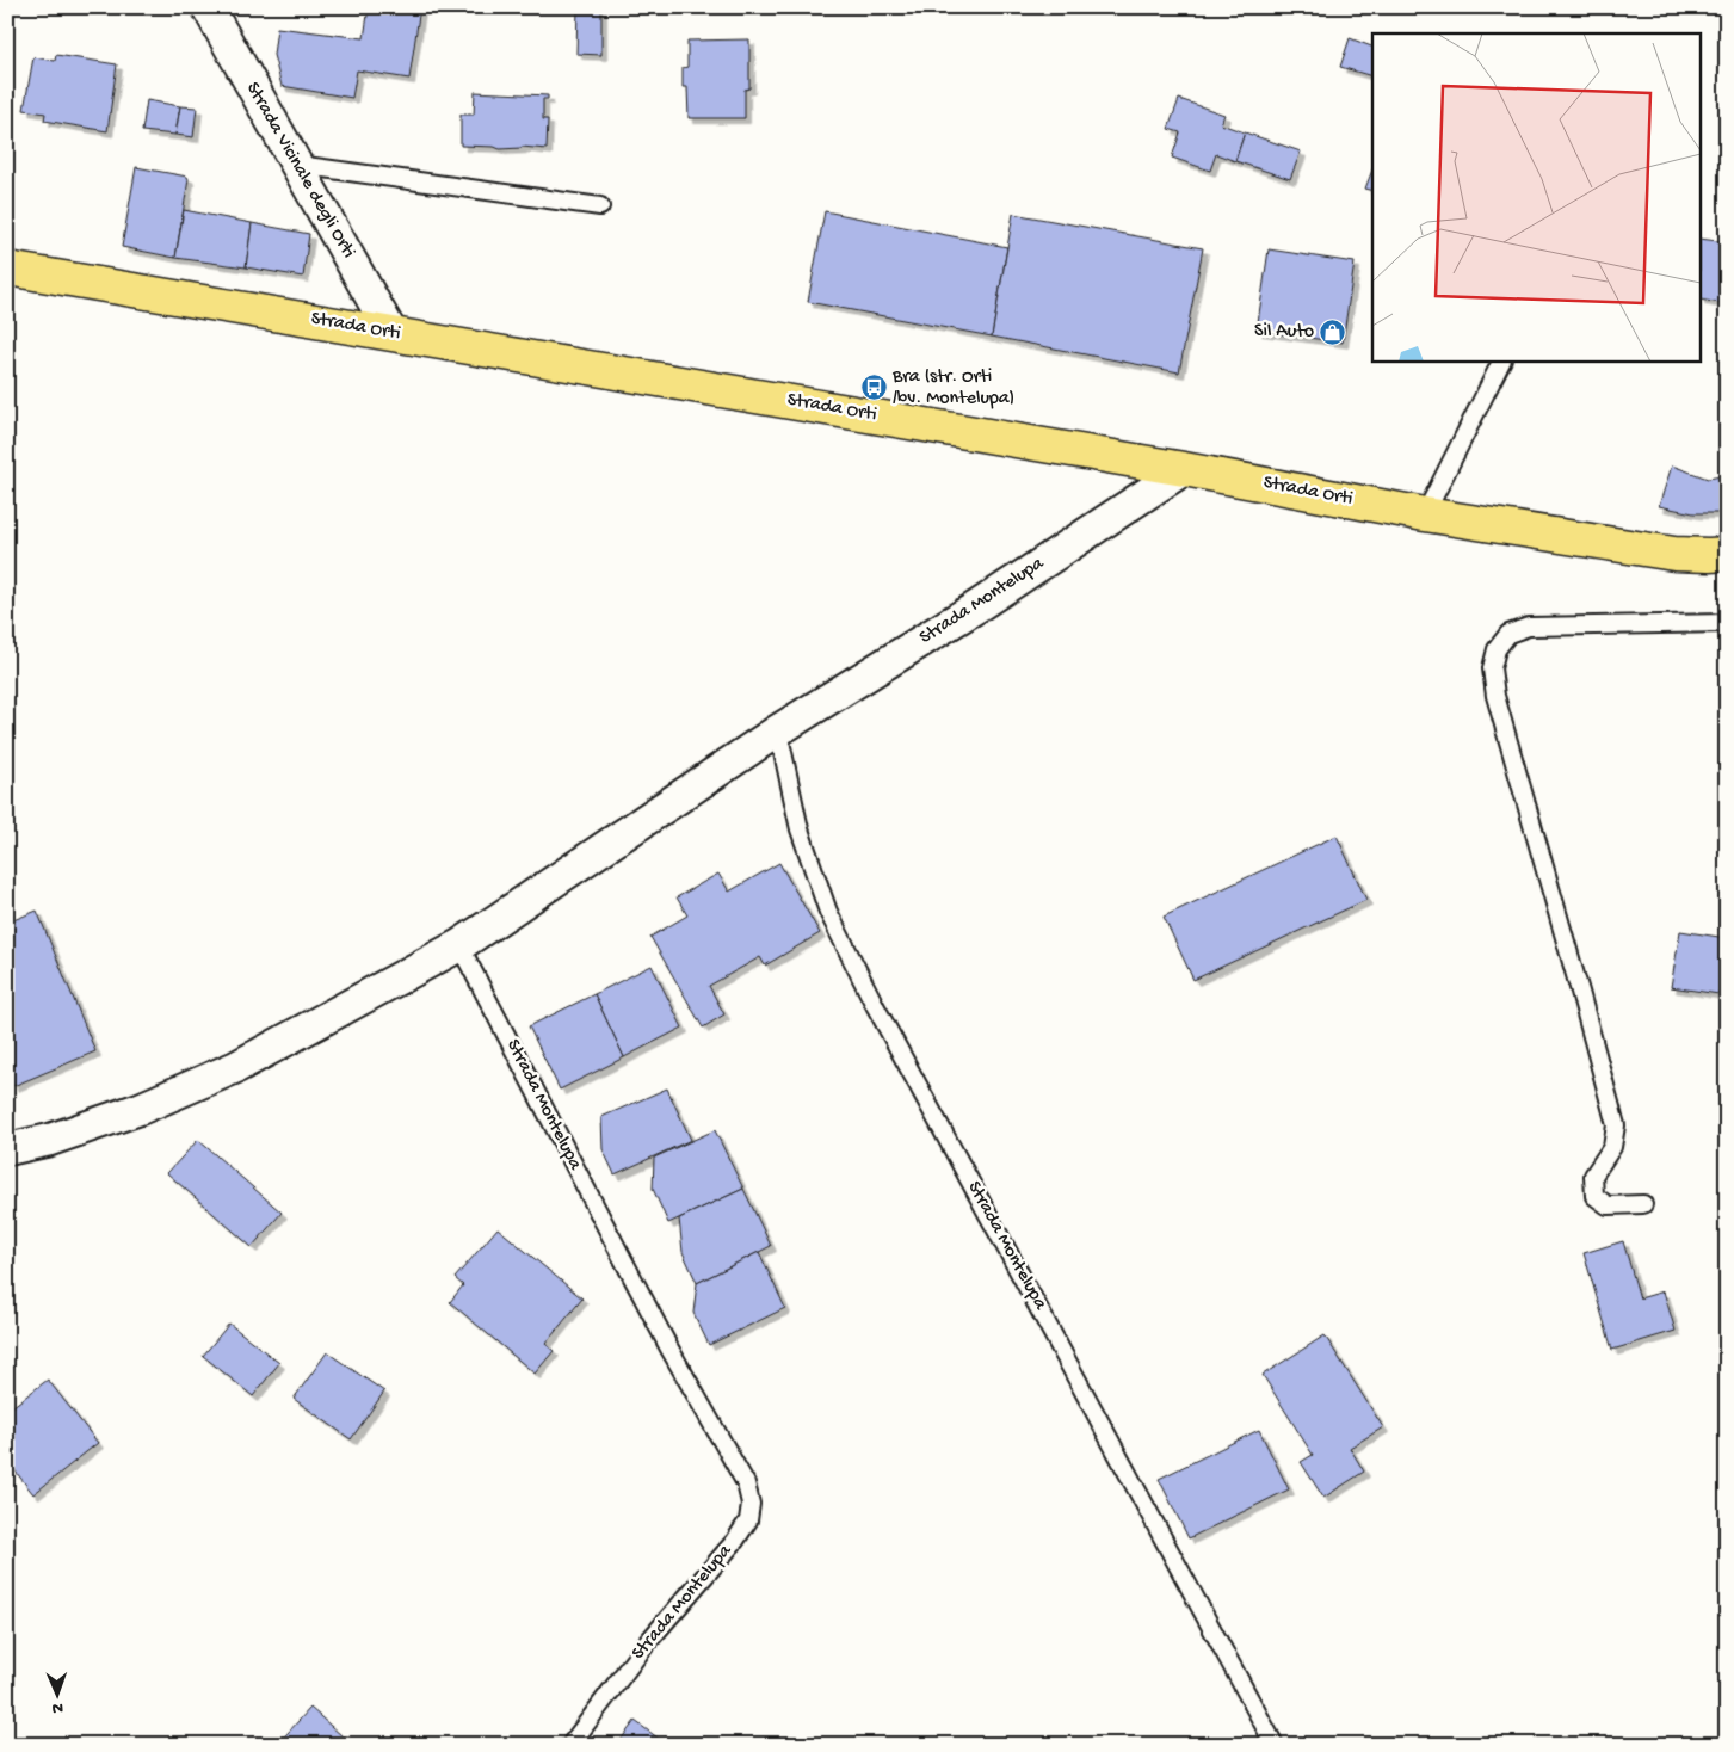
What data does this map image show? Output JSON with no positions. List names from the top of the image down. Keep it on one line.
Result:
{"streets":{"main road":["Strada Orti"],"street":["Strada Vicinale degli Orti","Strada Montelupa"]},"crossings":[["Strada Vicinale degli Orti","Strada Orti"],["Strada Orti","Strada Montelupa"]],"places":{"shop":["Sil Auto"],"bus stop":["Bra (str. Orti /bv. Montelupa)"]},"north":"bottom"}
